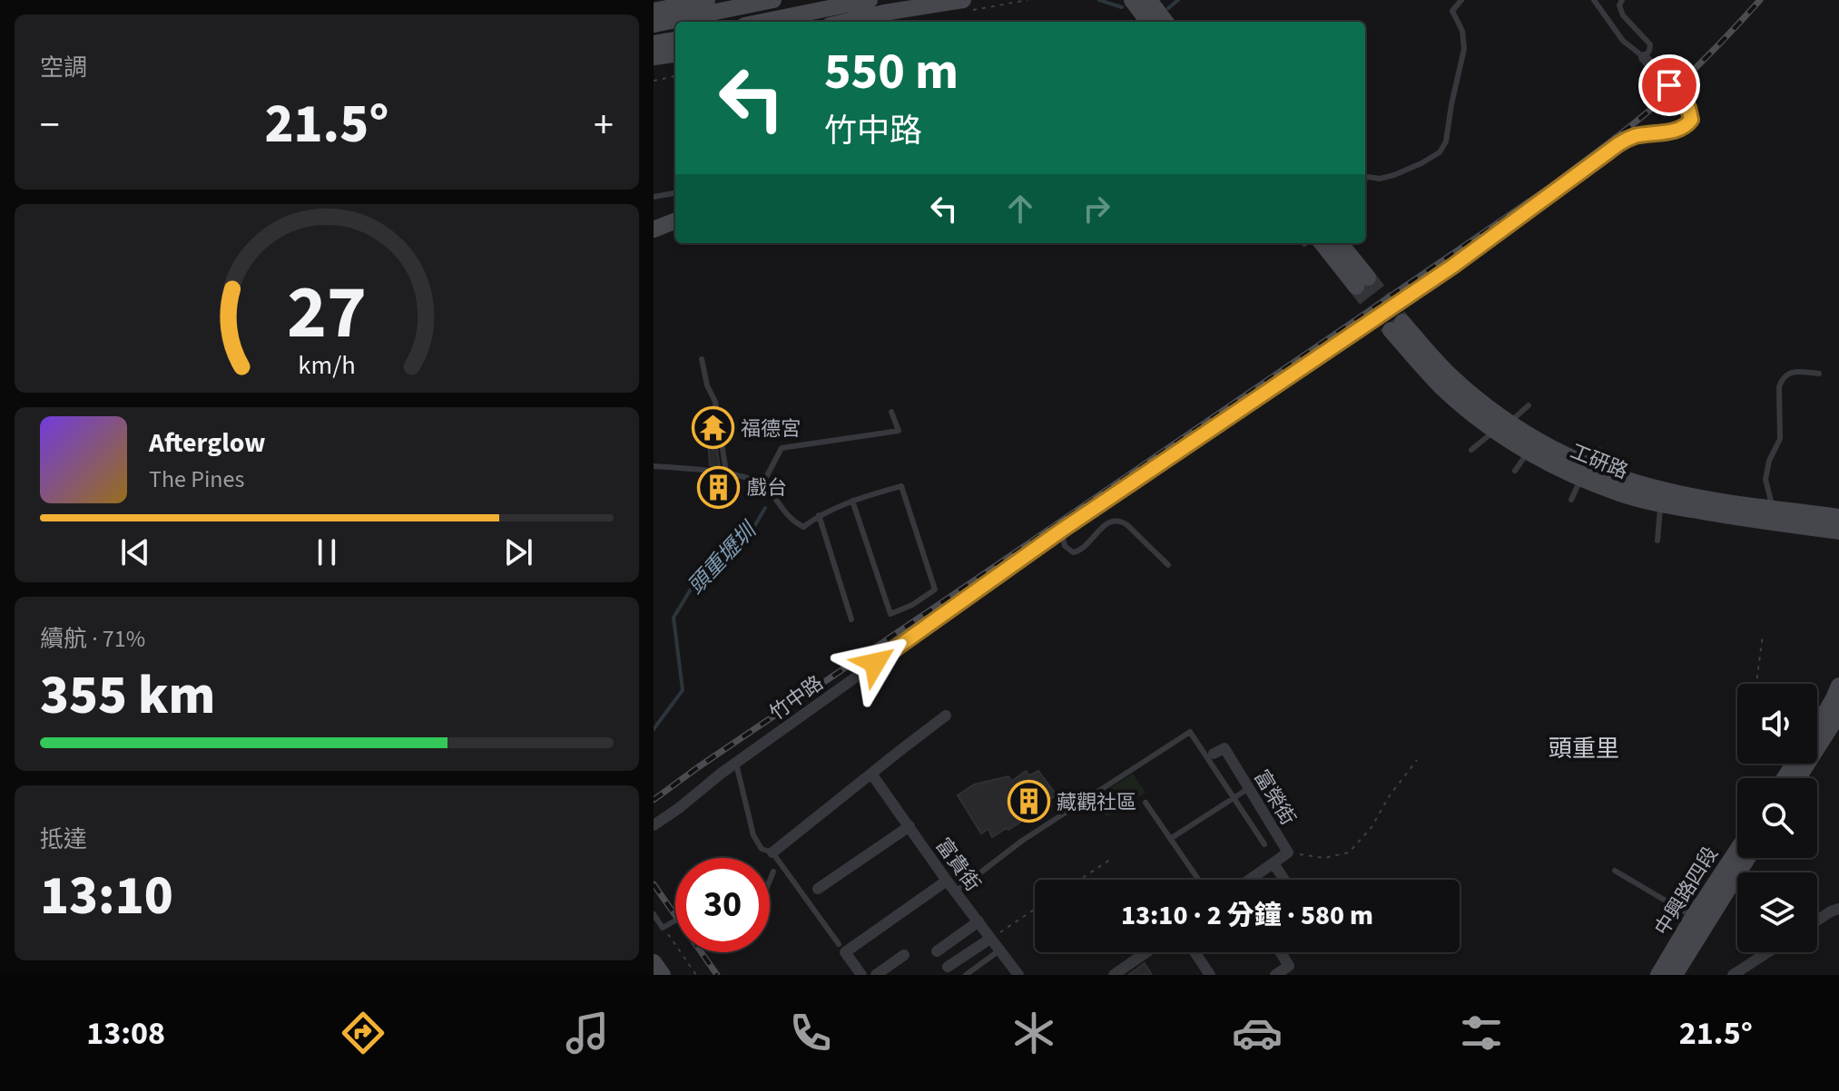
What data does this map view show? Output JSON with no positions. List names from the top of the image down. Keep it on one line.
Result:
{"streets":{"street":["工研路","竹中路","富榮街","富貴街","中興路四段"]},"districts":["頭重里"],"water":["頭重壢圳"],"places":{"temple":["福德宮"],"building":["戲台","藏觀社區"]},"page":{"tile":["空調",["續航 · 71%","355 km"],["抵達","13:10"]],"turn":["550 m","竹中路"],"heat":["−","21.5°","+"],"song":["Afterglow","The Pines"],"limit":"30","trip":"13:10 · 2 分鐘 · 580 m","tabs":["13:08","21.5°"],"gauge":["27","km/h"]}}
